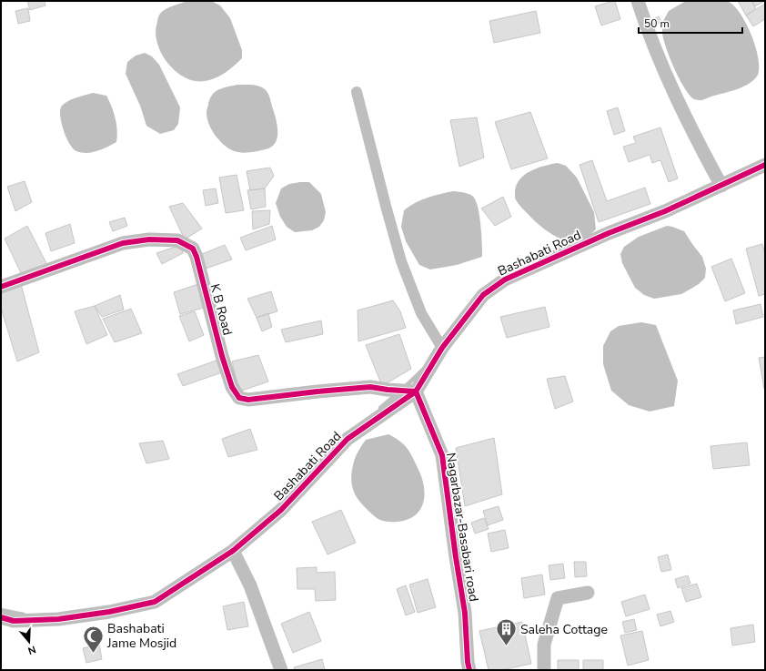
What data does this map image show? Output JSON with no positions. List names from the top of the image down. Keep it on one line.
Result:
{"streets":{"street":["Bashabati Road","K B Road","Nagarbazar-Basabari road"]},"crossings":[["Bashabati Road","K B Road"],["Bashabati Road","Nagarbazar-Basabari road"],["K B Road","Nagarbazar-Basabari road"]],"places":{"building":["Saleha Cottage"],"mosque":["Bashabati Jame Mosjid"]},"scale_bar":"50 m","north":"bottom"}
